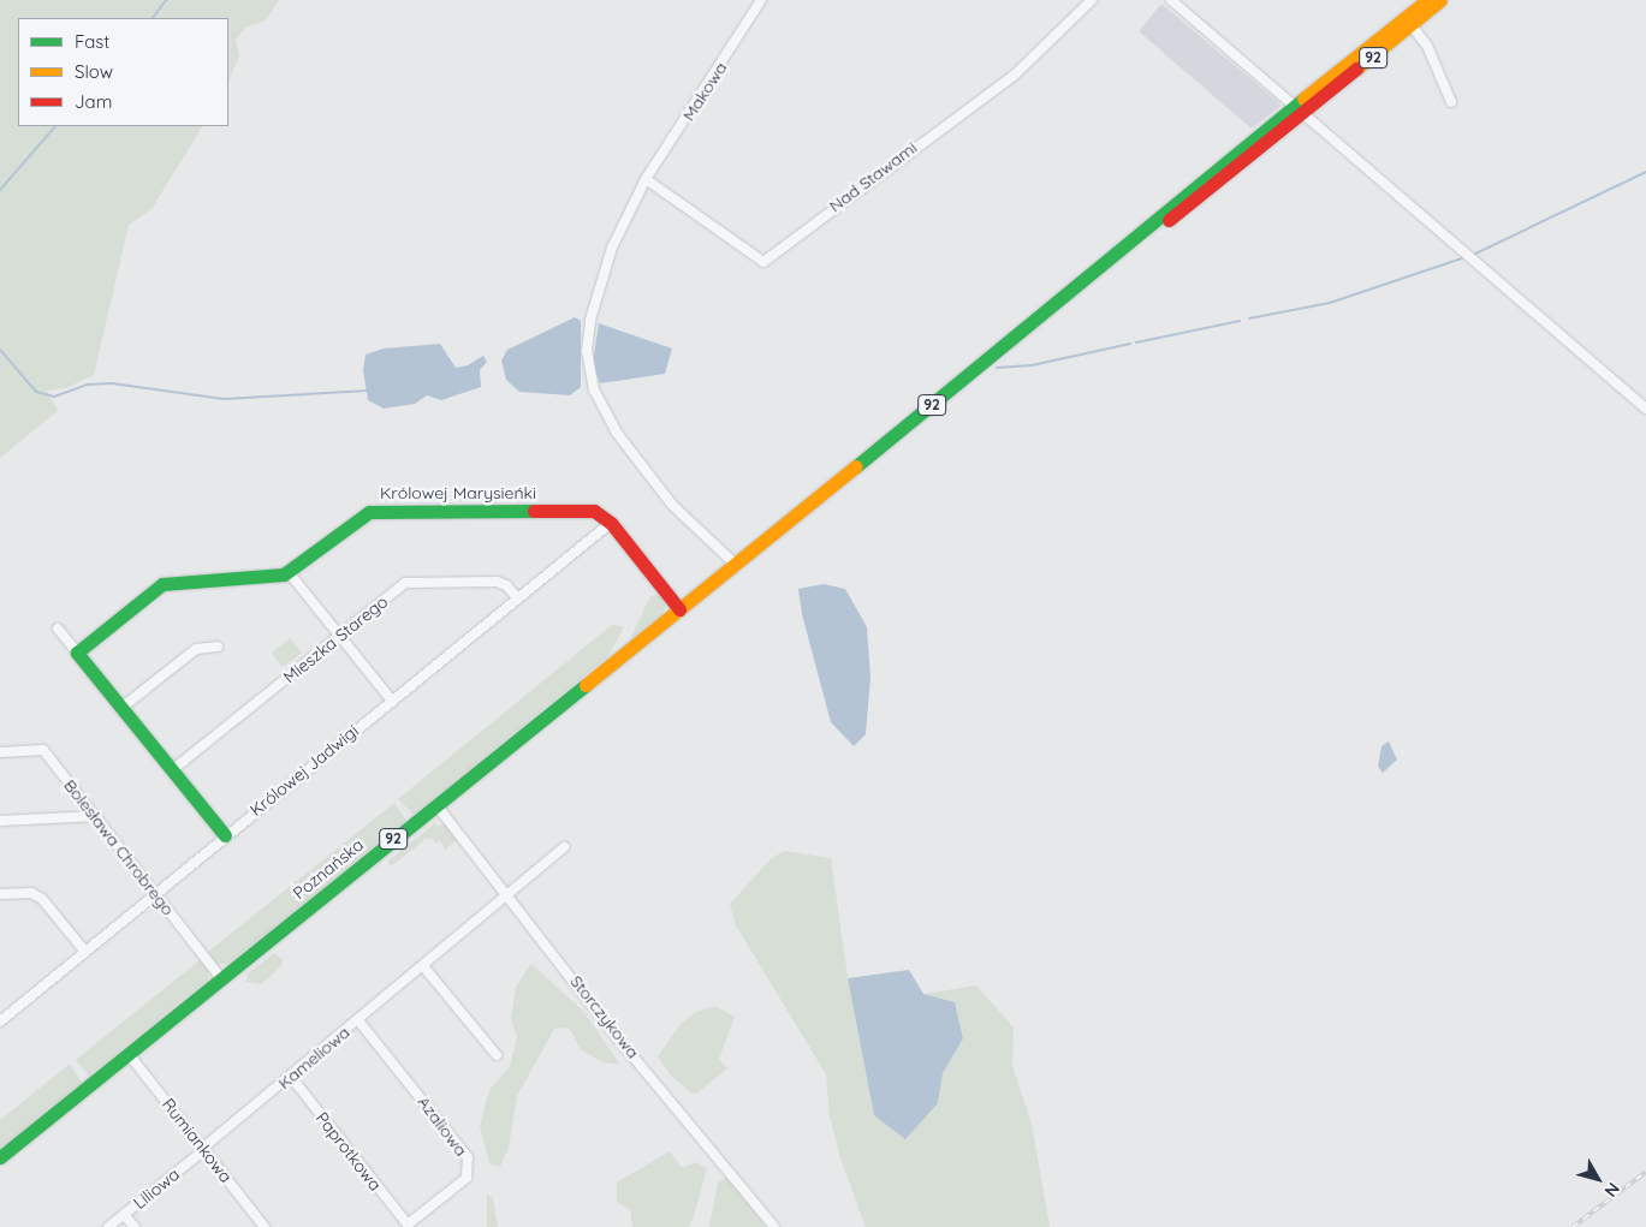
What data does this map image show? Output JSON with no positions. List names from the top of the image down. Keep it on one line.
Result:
{"streets":{"main road":["92","Królowej Marysieńki","Poznańska"],"street":["Makowa","Nad Stawami","Mieszka Starego","Królowej Jadwigi","Bolesława Chrobrego","Storczykowa","Kameliowa","Azaliowa","Rumiankowa","Paprotkowa","Liliowa"]},"crossings":[["92","Makowa"],["92","Poznańska"],["Makowa","Nad Stawami"],["Królowej Marysieńki","Królowej Jadwigi"],["Mieszka Starego","Królowej Jadwigi"],["Królowej Jadwigi","Bolesława Chrobrego"],["Bolesława Chrobrego","Poznańska"],["Poznańska","Storczykowa"],["Poznańska","Rumiankowa"],["Storczykowa","Kameliowa"],["Kameliowa","Azaliowa"],["Kameliowa","Rumiankowa"],["Kameliowa","Paprotkowa"],["Kameliowa","Liliowa"],["Azaliowa","Paprotkowa"],["Rumiankowa","Liliowa"]],"legend":["Fast","Slow","Jam"],"north":"bottom right"}
